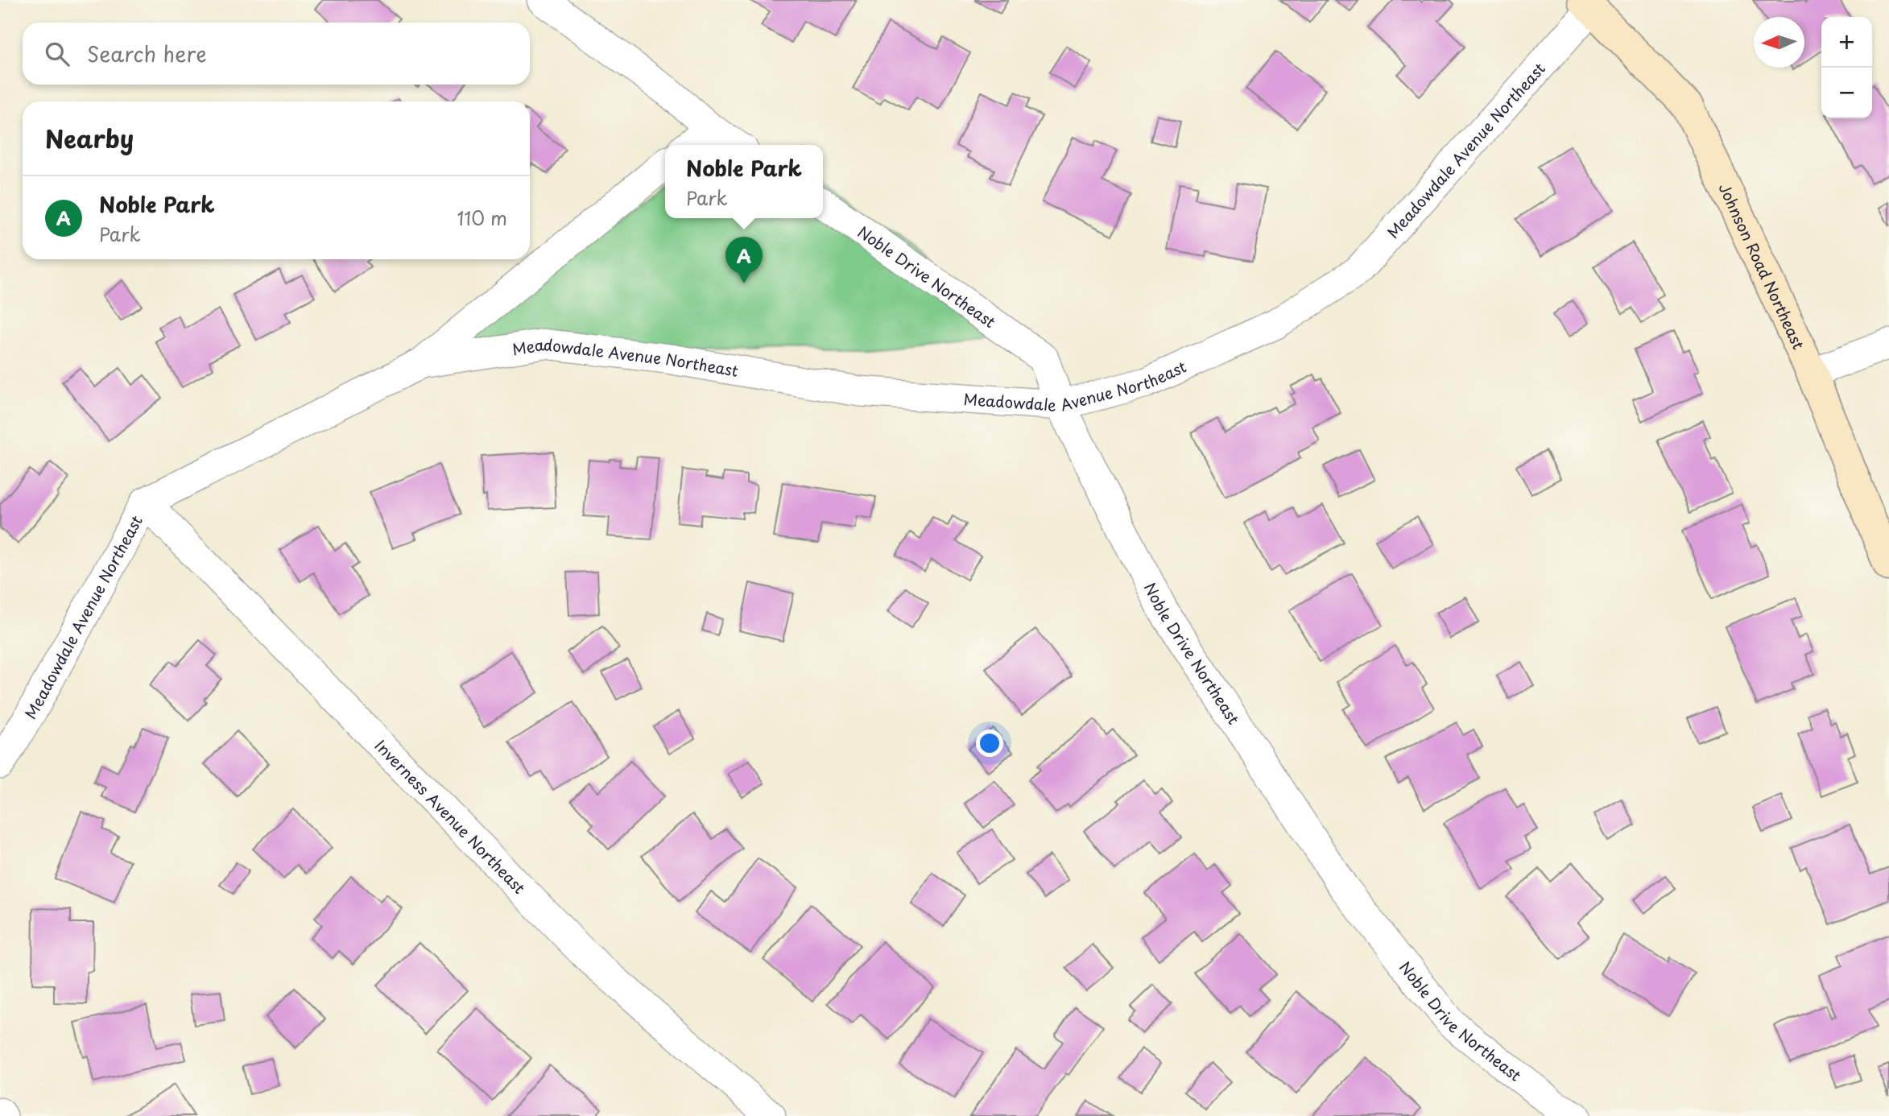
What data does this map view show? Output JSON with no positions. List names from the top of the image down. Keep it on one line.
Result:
{"streets":{"street":["Meadowdale Avenue Northeast","Johnson Road Northeast","Noble Drive Northeast","Inverness Avenue Northeast"]},"crossings":[["Meadowdale Avenue Northeast","Johnson Road Northeast"],["Meadowdale Avenue Northeast","Noble Drive Northeast"],["Meadowdale Avenue Northeast","Inverness Avenue Northeast"]],"north":"left","page":{"map_buttons":["+","−"],"search":"Search here","heading":"Nearby","popup":["Noble Park","Park"],"list":[{"mark":"A","name":"Noble Park","note":"Park","value":"110 m"}],"pins":"A"}}
